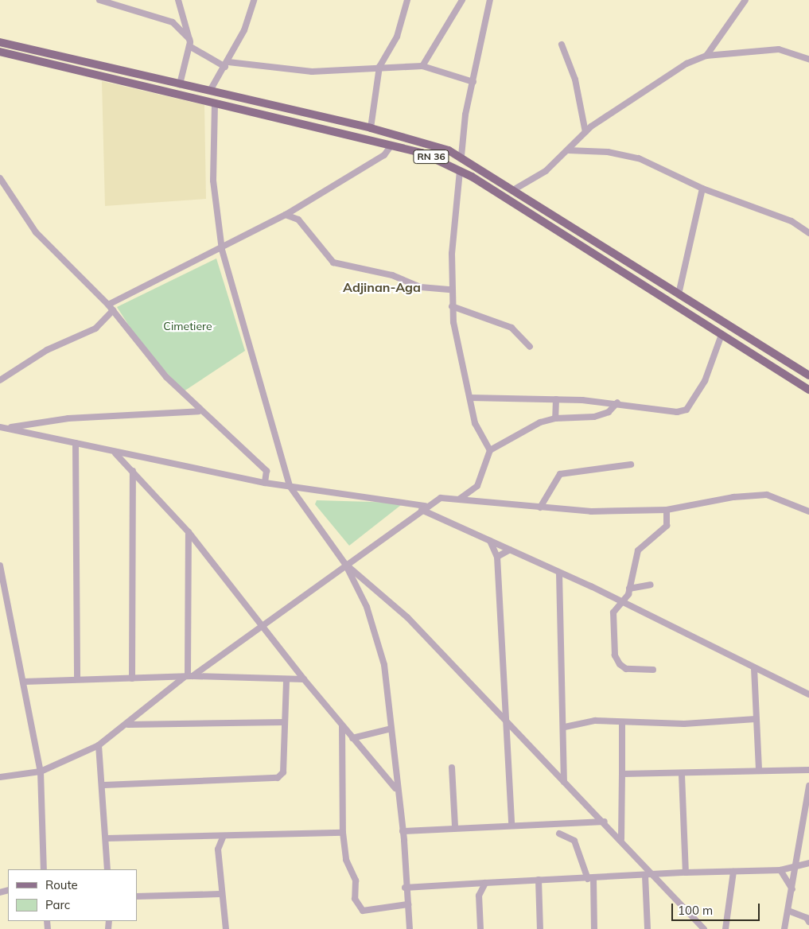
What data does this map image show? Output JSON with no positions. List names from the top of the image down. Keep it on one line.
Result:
{"streets":{"main road":["RN 36"]},"districts":["Adjinan-Aga"],"parks":["Cimetiere"],"legend":["Route","Parc"],"scale_bar":"100 m"}
